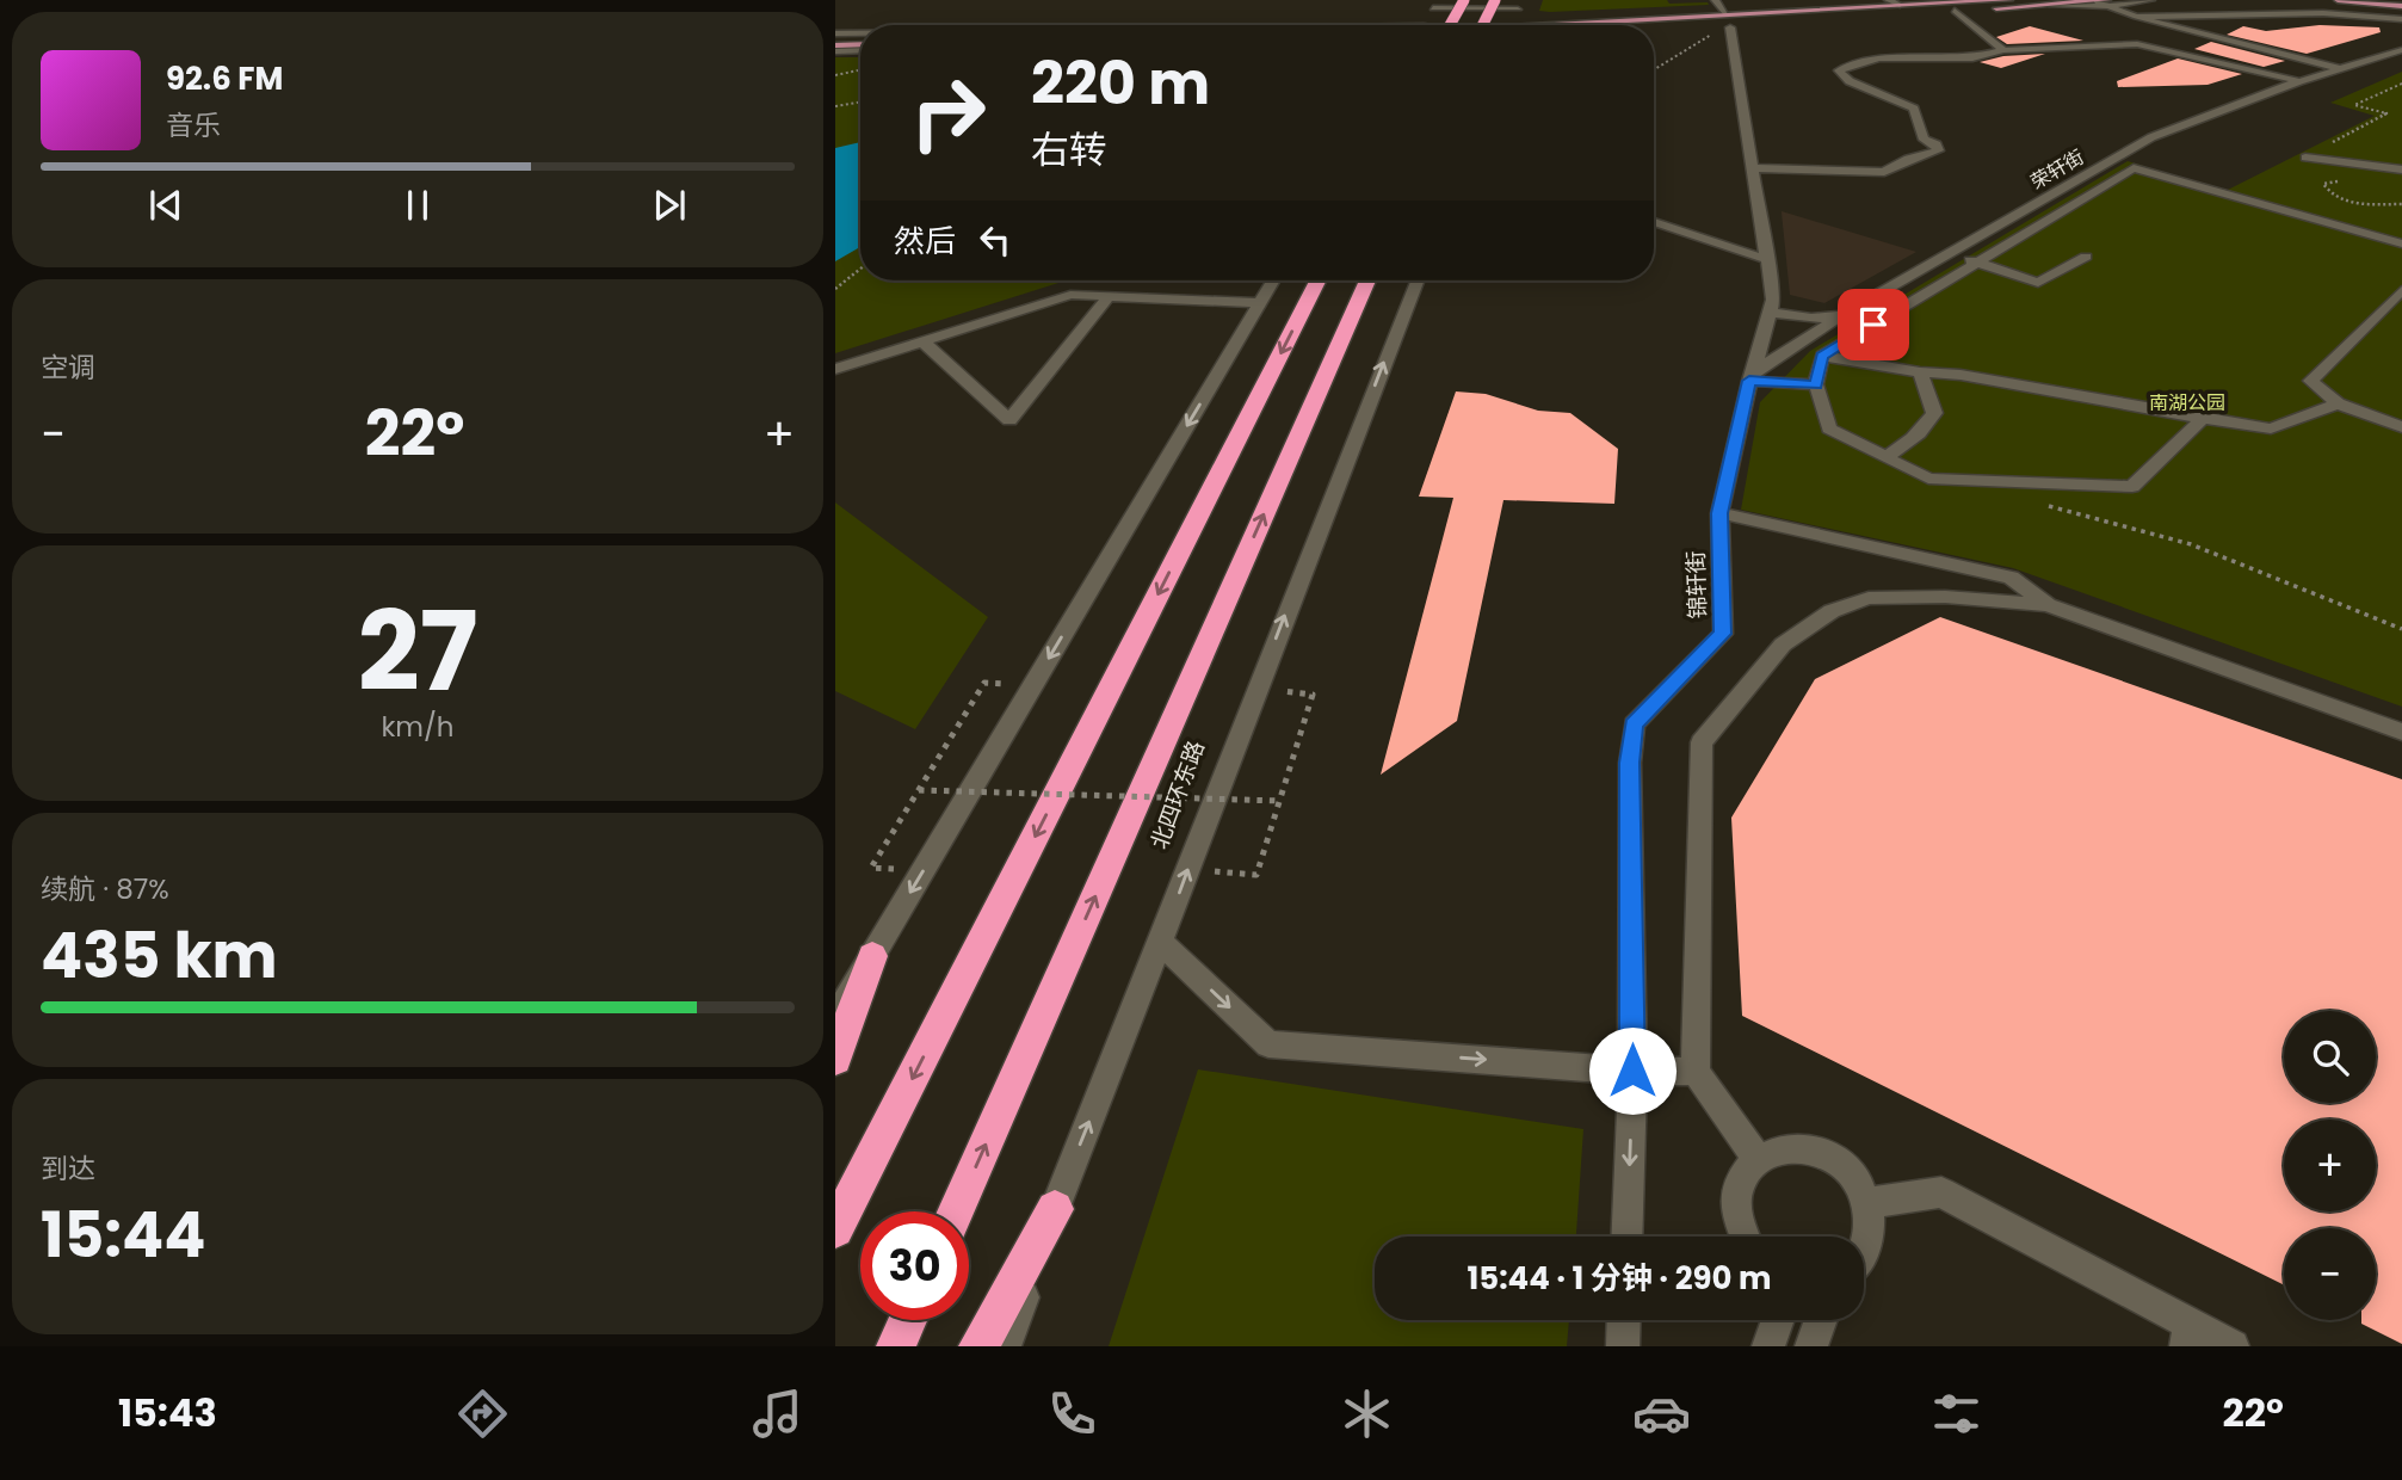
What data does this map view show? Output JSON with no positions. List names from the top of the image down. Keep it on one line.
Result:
{"streets":{"highway":["北四环东路"],"street":["荣轩街","锦轩街"]},"crossings":[["荣轩街","锦轩街"]],"parks":["南湖公园"],"page":{"turn":["220 m","右转"],"song":["92.6 FM","音乐"],"then":"然后","tile":["空调",["27","km/h"],["续航 · 87%","435 km"],["到达","15:44"]],"heat":["−","22°","+"],"map_buttons":["+","−"],"limit":"30","trip":"15:44 · 1 分钟 · 290 m","tabs":["15:43","22°"]}}
